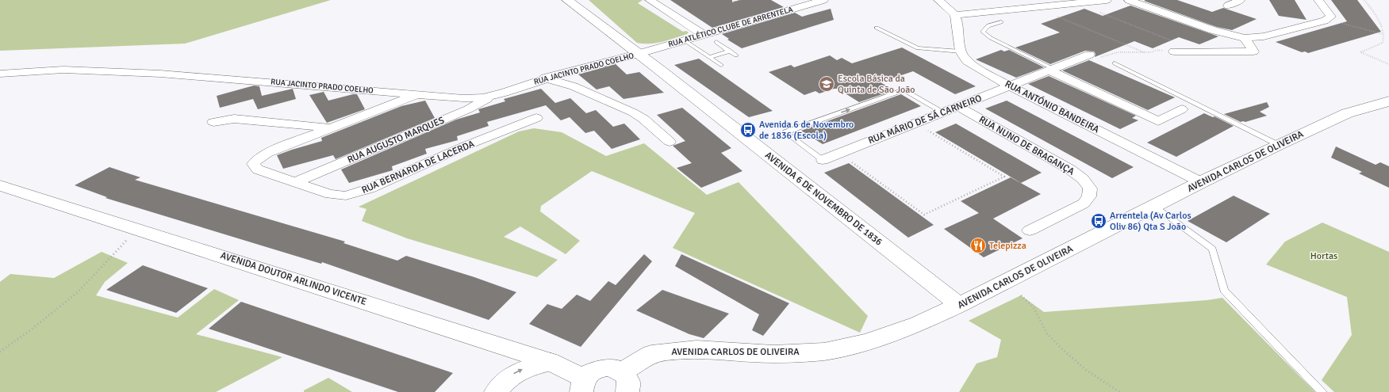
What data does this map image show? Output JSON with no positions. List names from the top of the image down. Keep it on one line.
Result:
{"streets":{"main road":["AVENIDA CARLOS DE OLIVEIRA","AVENIDA 6 DE NOVEMBRO DE 1836","AVENIDA DOUTOR ARLINDO VICENTE"],"street":["RUA ATLÉTICO CLUBE DE ARRENTELA","RUA JACINTO PRADO COELHO","RUA ANTÓNIO BANDEIRA","RUA MÁRIO DE SÁ CARNEIRO","RUA AUGUSTO MARQUES","RUA NUNO DE BRAGANÇA","RUA BERNARDA DE LACERDA"]},"crossings":[["RUA ATLÉTICO CLUBE DE ARRENTELA","RUA JACINTO PRADO COELHO"],["RUA ATLÉTICO CLUBE DE ARRENTELA","AVENIDA 6 DE NOVEMBRO DE 1836"],["RUA JACINTO PRADO COELHO","RUA AUGUSTO MARQUES"],["RUA JACINTO PRADO COELHO","RUA BERNARDA DE LACERDA"],["RUA JACINTO PRADO COELHO","AVENIDA 6 DE NOVEMBRO DE 1836"],["RUA ANTÓNIO BANDEIRA","RUA MÁRIO DE SÁ CARNEIRO"],["RUA ANTÓNIO BANDEIRA","AVENIDA CARLOS DE OLIVEIRA"],["RUA MÁRIO DE SÁ CARNEIRO","RUA NUNO DE BRAGANÇA"],["RUA AUGUSTO MARQUES","RUA BERNARDA DE LACERDA"],["AVENIDA CARLOS DE OLIVEIRA","AVENIDA 6 DE NOVEMBRO DE 1836"]],"parks":["Hortas"],"places":{"school or university":["Escola Básica da Quinta de São João"],"bus stop":["Avenida 6 de Novembro de 1836 (Escola)","Arrentela (Av Carlos Oliv 86) Qta S João"],"restaurant":["Telepizza"]}}
